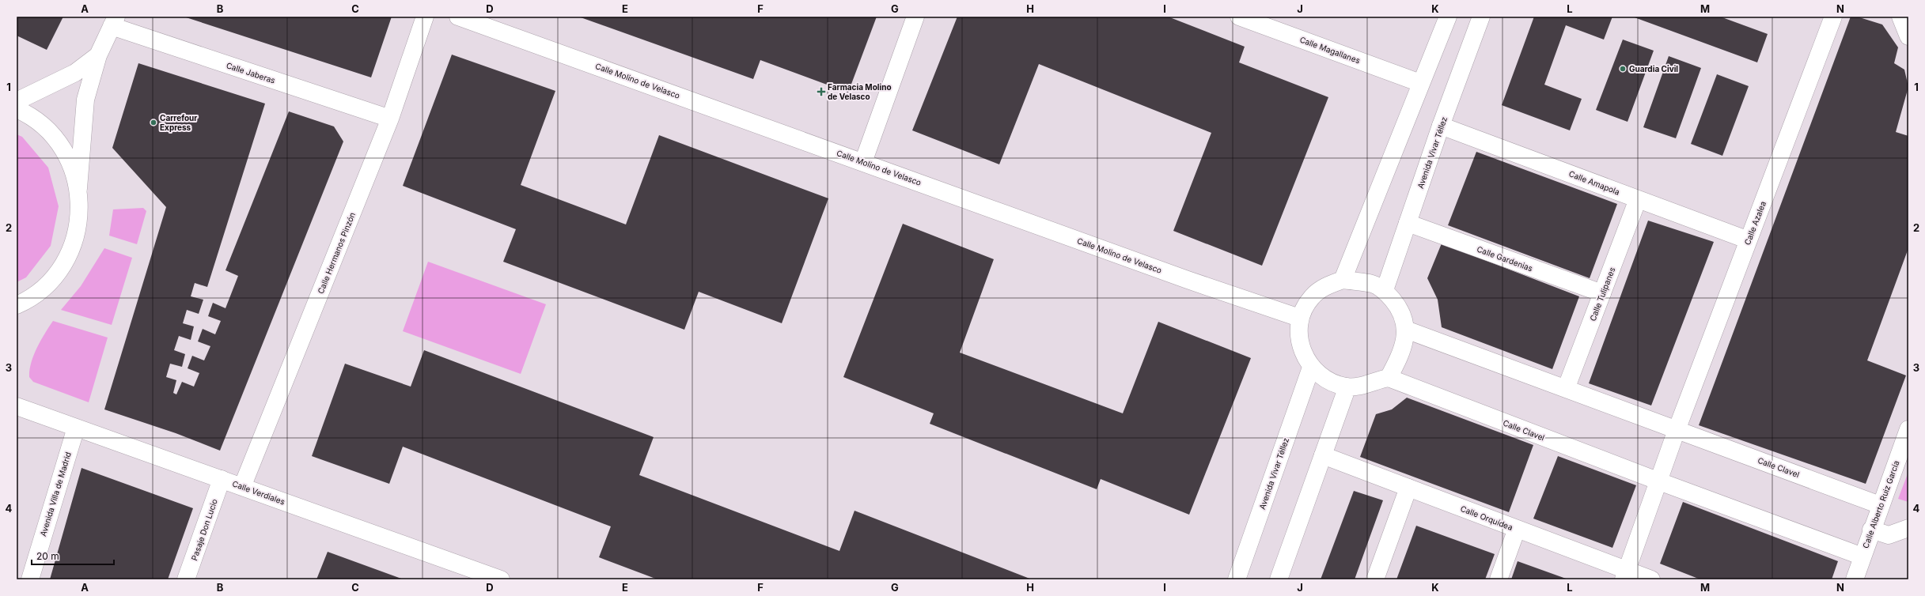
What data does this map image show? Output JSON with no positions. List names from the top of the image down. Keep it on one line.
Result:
{"streets":{"street":["Calle Magallanes","Calle Jaberas","Calle Molino de Velasco","Avenida Vivar Téllez","Calle Amapola","Calle Azalea","Calle Hermanos Pinzón","Calle Gardenias","Calle Tulipanes","Calle Clavel","Calle Verdiales","Avenida Villa de Madrid","Calle Alberto Ruiz García","Calle Orquídea","Pasaje Don Lucio"]},"crossings":[["Calle Jaberas","Calle Hermanos Pinzón"],["Calle Molino de Velasco","Avenida Vivar Téllez"],["Calle Molino de Velasco","Calle Clavel"],["Avenida Vivar Téllez","Calle Amapola"],["Avenida Vivar Téllez","Calle Gardenias"],["Avenida Vivar Téllez","Calle Clavel"],["Calle Amapola","Calle Azalea"],["Calle Amapola","Calle Tulipanes"],["Calle Azalea","Calle Clavel"],["Calle Hermanos Pinzón","Calle Verdiales"],["Calle Gardenias","Calle Tulipanes"],["Calle Tulipanes","Calle Clavel"],["Calle Clavel","Calle Alberto Ruiz García"],["Calle Verdiales","Avenida Villa de Madrid"],["Calle Verdiales","Pasaje Don Lucio"]],"places":{"other":["Guardia Civil","Carrefour Express"],"health":["Farmacia Molino de Velasco"]},"scale_bar":"20 m","grid":{"columns":["A","B","C","D","E","F","G","H","I","J","K","L","M","N"],"rows":["1","2","3","4"]}}
